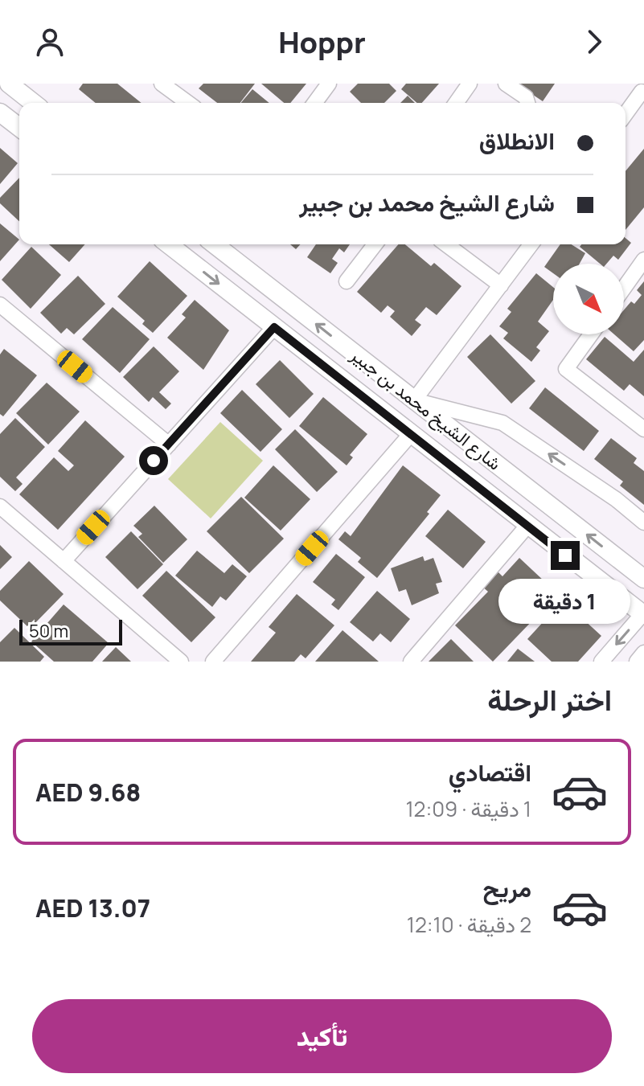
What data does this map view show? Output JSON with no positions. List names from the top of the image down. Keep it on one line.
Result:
{"streets":{"main road":["شارع الشيخ محمد بن جبير"]},"scale_bar":"50 m","north":"bottom right","page":{"header":"Hoppr","banner":["الانطلاق","شارع الشيخ محمد بن جبير"],"bubble":"1 دقيقة","scale":"50 m","heading":"اختر الرحلة","list":[{"name":"اقتصادي","note":"1 دقيقة · 12:09","value":"AED 9.68"},{"name":"مريح","note":"2 دقيقة · 12:10","value":"AED 13.07"}],"buttons":"تأكيد"}}
